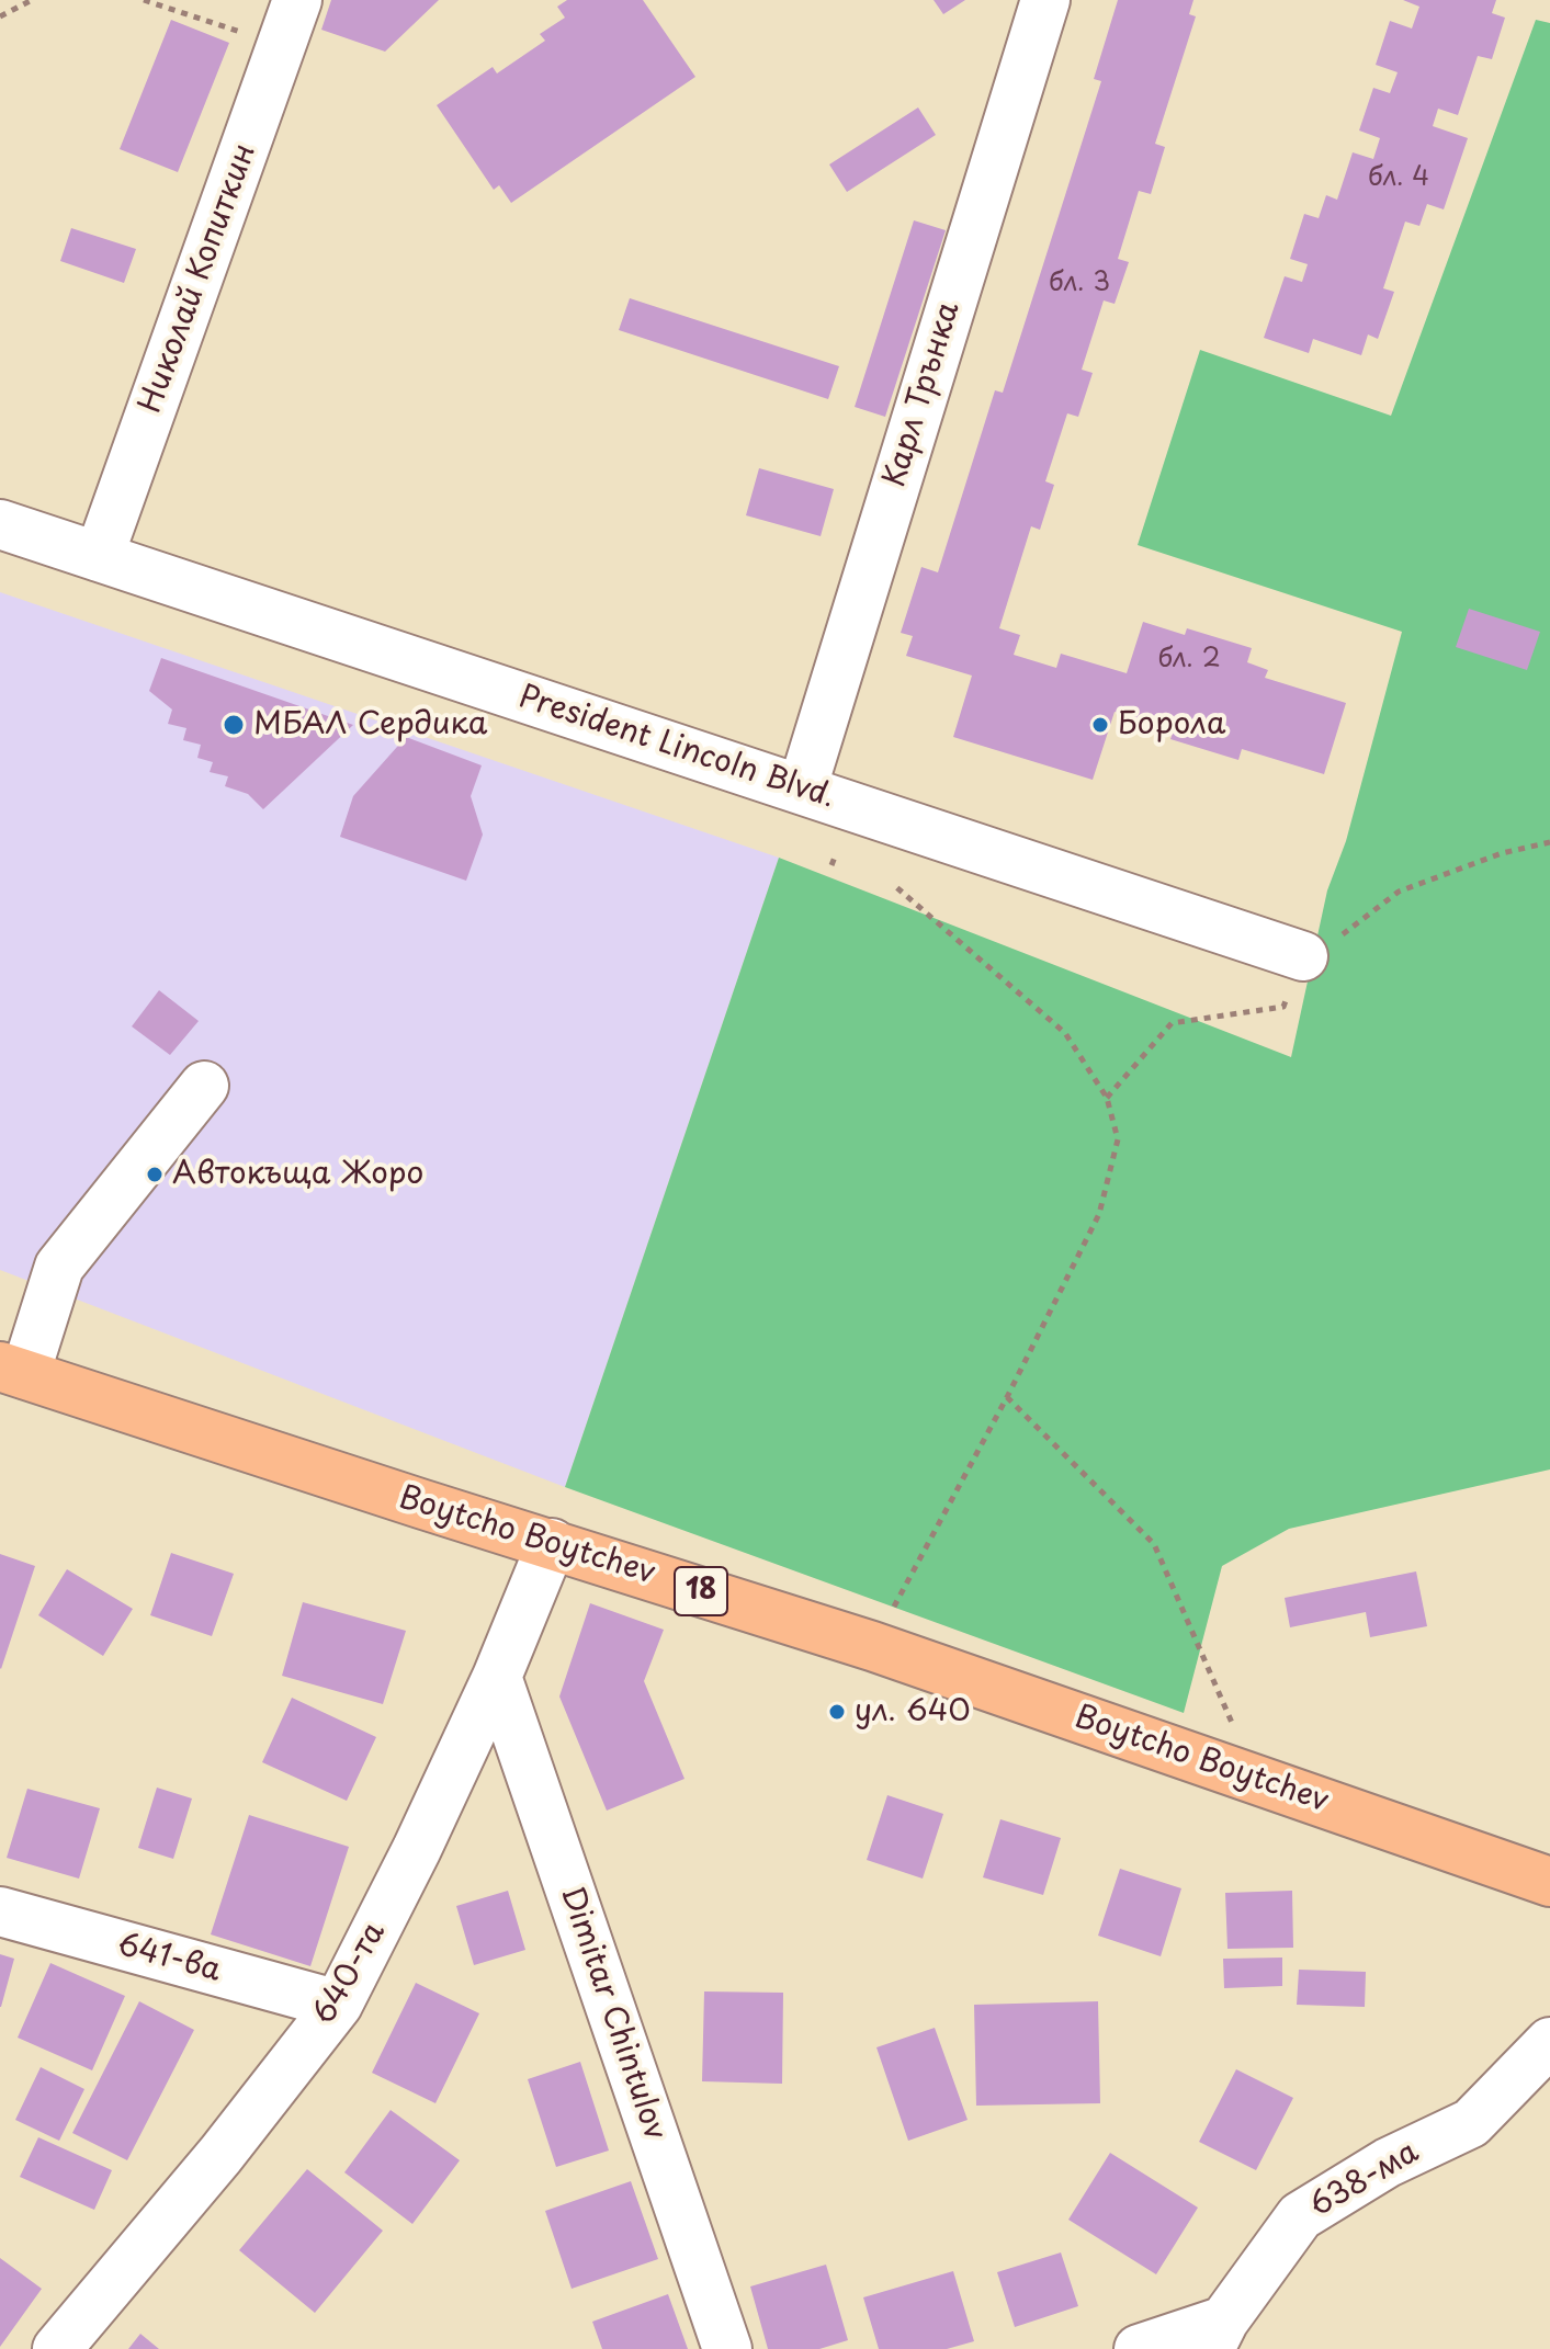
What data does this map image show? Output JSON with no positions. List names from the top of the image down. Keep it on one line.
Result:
{"streets":{"highway":["Boytcho Boytchev","18"],"street":["Николай Копиткин","Карл Трънка","President Lincoln Blvd.","641-ва","640-та","Dimitar Chintulov","638-ма"]},"crossings":[["Николай Копиткин","President Lincoln Blvd."],["Карл Трънка","President Lincoln Blvd."],["Boytcho Boytchev","640-та"],["641-ва","640-та"],["640-та","Dimitar Chintulov"]],"places":["МБАЛ Сердика","Борола","Автокъща Жоро","ул. 640"],"house_numbers":["бл. 4","бл. 3","бл. 2"]}
